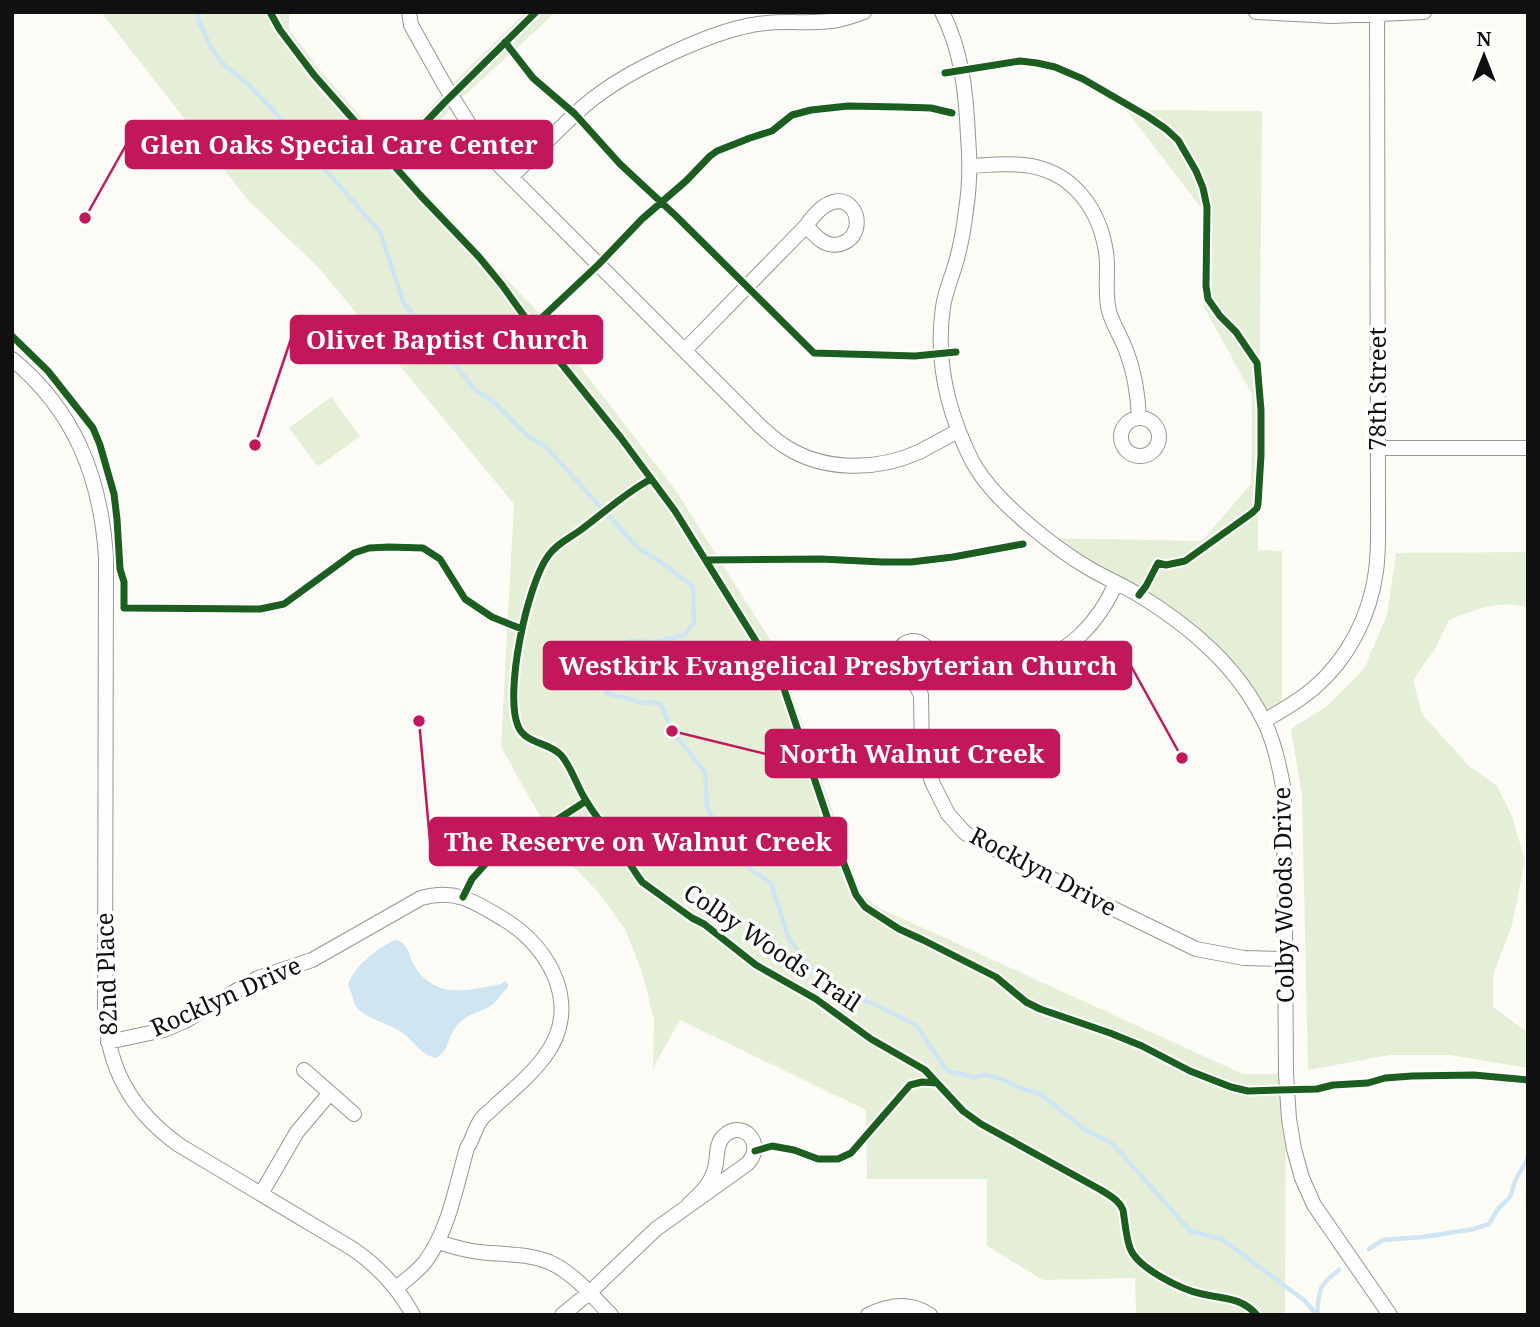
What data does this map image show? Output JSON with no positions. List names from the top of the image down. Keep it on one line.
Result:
{"streets":{"street":["78th Street","Rocklyn Drive","Colby Woods Drive","82nd Place"],"cycle path":["Colby Woods Trail"]},"crossings":[["78th Street","Colby Woods Drive"],["Rocklyn Drive","Colby Woods Drive"],["Rocklyn Drive","82nd Place"]],"places":["Glen Oaks Special Care Center","Olivet Baptist Church","The Reserve on Walnut Creek","North Walnut Creek","Westkirk Evangelical Presbyterian Church"],"north":"top"}
